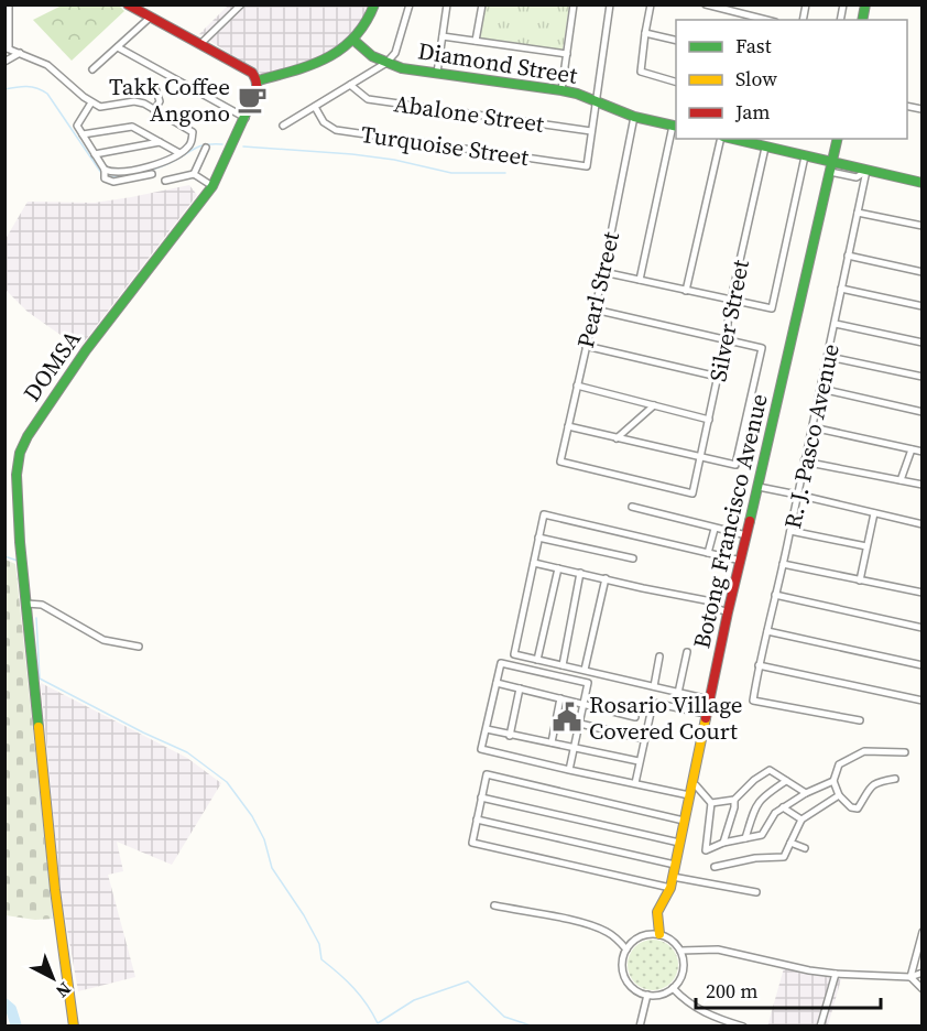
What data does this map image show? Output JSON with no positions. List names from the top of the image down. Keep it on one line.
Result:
{"streets":{"street":["Diamond Street","Abalone Street","Turquoise Street","Pearl Street","Silver Street","DOMSA","R. J. Pasco Avenue","Botong Francisco Avenue"]},"crossings":[["Diamond Street","Pearl Street"],["Abalone Street","Turquoise Street"],["Pearl Street","Silver Street"]],"places":{"cafe":["Takk Coffee Angono"],"public building":["Rosario Village Covered Court"]},"legend":["Fast","Slow","Jam"],"scale_bar":"200 m","north":"bottom right"}
